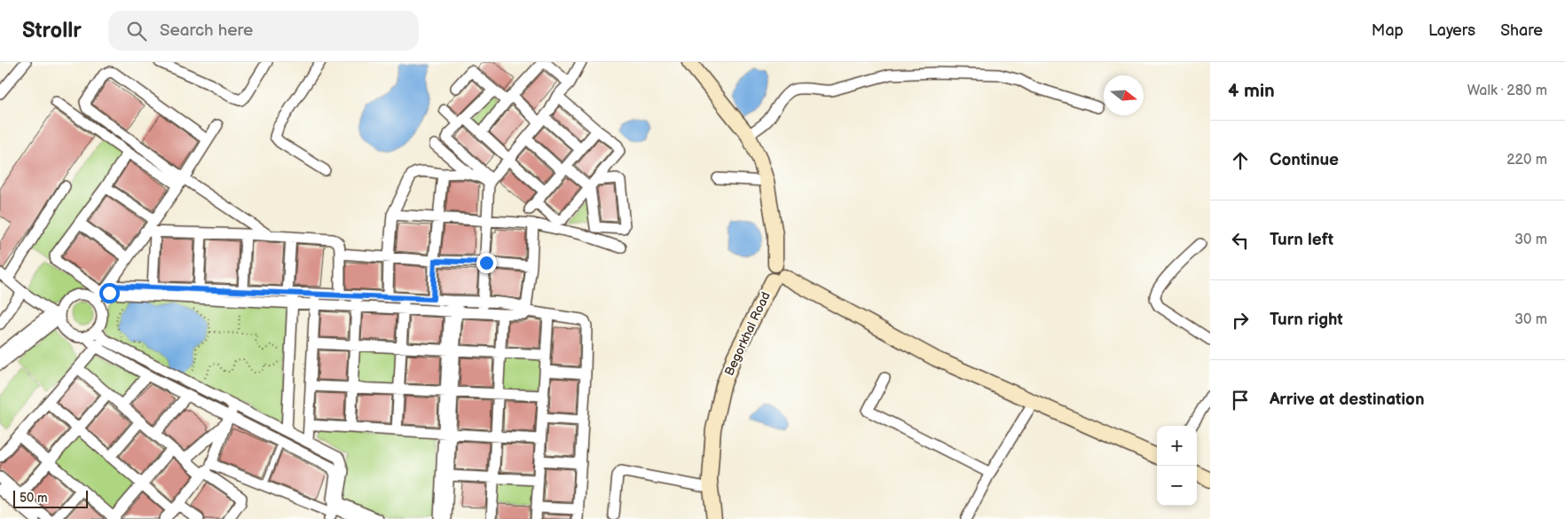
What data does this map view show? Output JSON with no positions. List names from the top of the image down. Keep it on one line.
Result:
{"streets":{"street":["Begorkhal Road"]},"scale_bar":"50 m","north":"right","page":{"header":"Strollr","search":"Search here","nav":["Map","Layers","Share"],"heading":["4 min","Walk · 280 m"],"list":[["Continue","220 m"],["Turn left","30 m"],["Turn right","30 m"],"Arrive at destination"],"map_buttons":["+","−"],"scale":"50 m"}}
